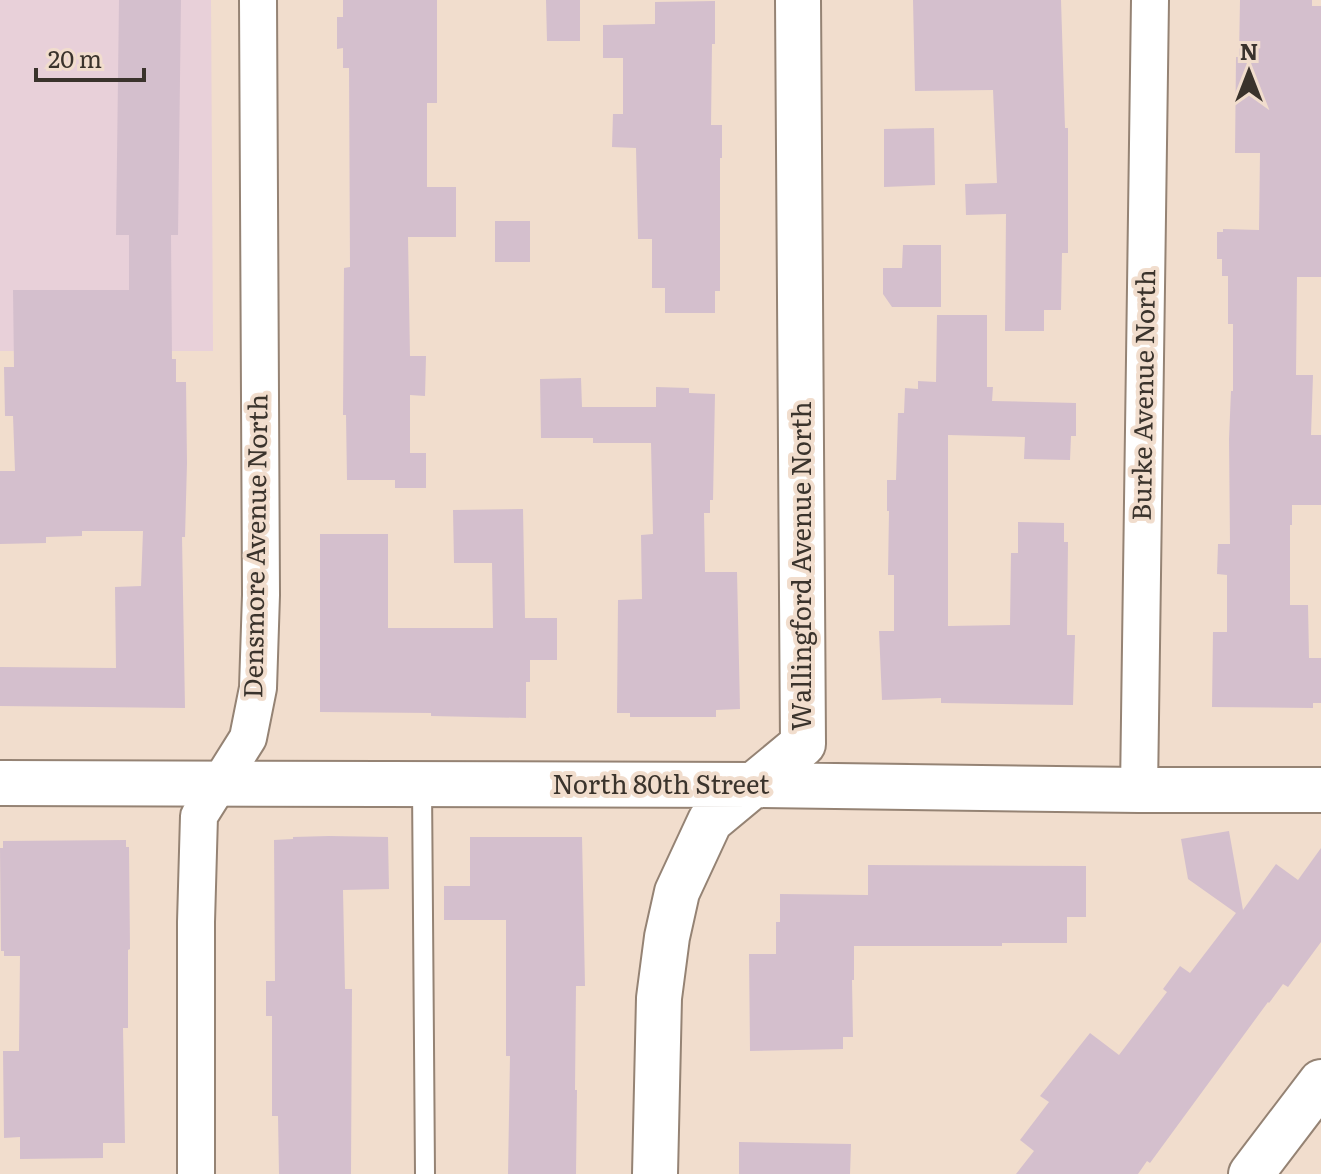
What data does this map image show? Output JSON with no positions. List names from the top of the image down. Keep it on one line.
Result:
{"streets":{"street":["Burke Avenue North","Densmore Avenue North","Wallingford Avenue North","North 80th Street"]},"crossings":[["Burke Avenue North","North 80th Street"],["Densmore Avenue North","North 80th Street"],["Wallingford Avenue North","North 80th Street"]],"scale_bar":"20 m","north":"top"}
